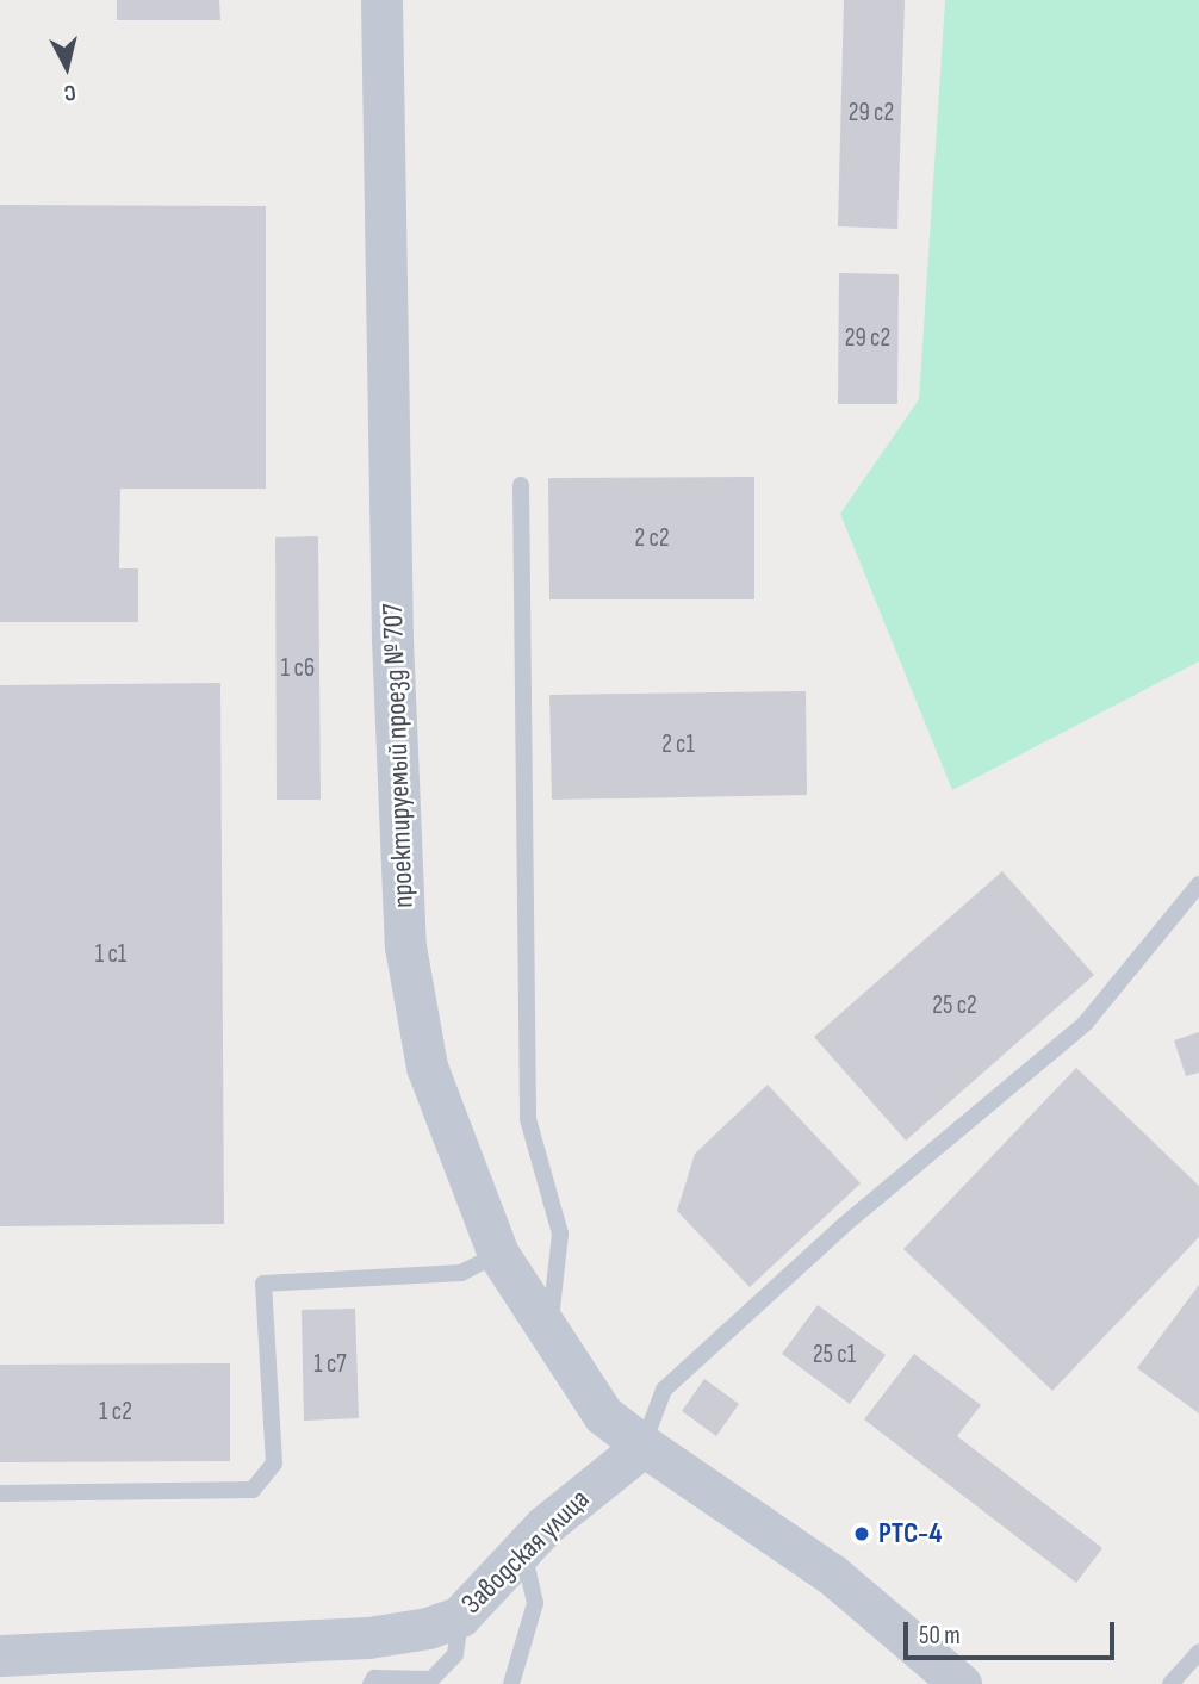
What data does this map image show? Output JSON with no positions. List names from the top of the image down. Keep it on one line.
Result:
{"streets":{"street":["проектируемый проезд № 707","Заводская улица"]},"crossings":[["проектируемый проезд № 707","Заводская улица"]],"places":["РТС-4"],"house_numbers":["29 с2","29 с2","2 с2","1 с6","2 с1","1 с1","25 с2","25 с1","1 с7","1 с2"],"scale_bar":"50 m","north":"bottom"}
